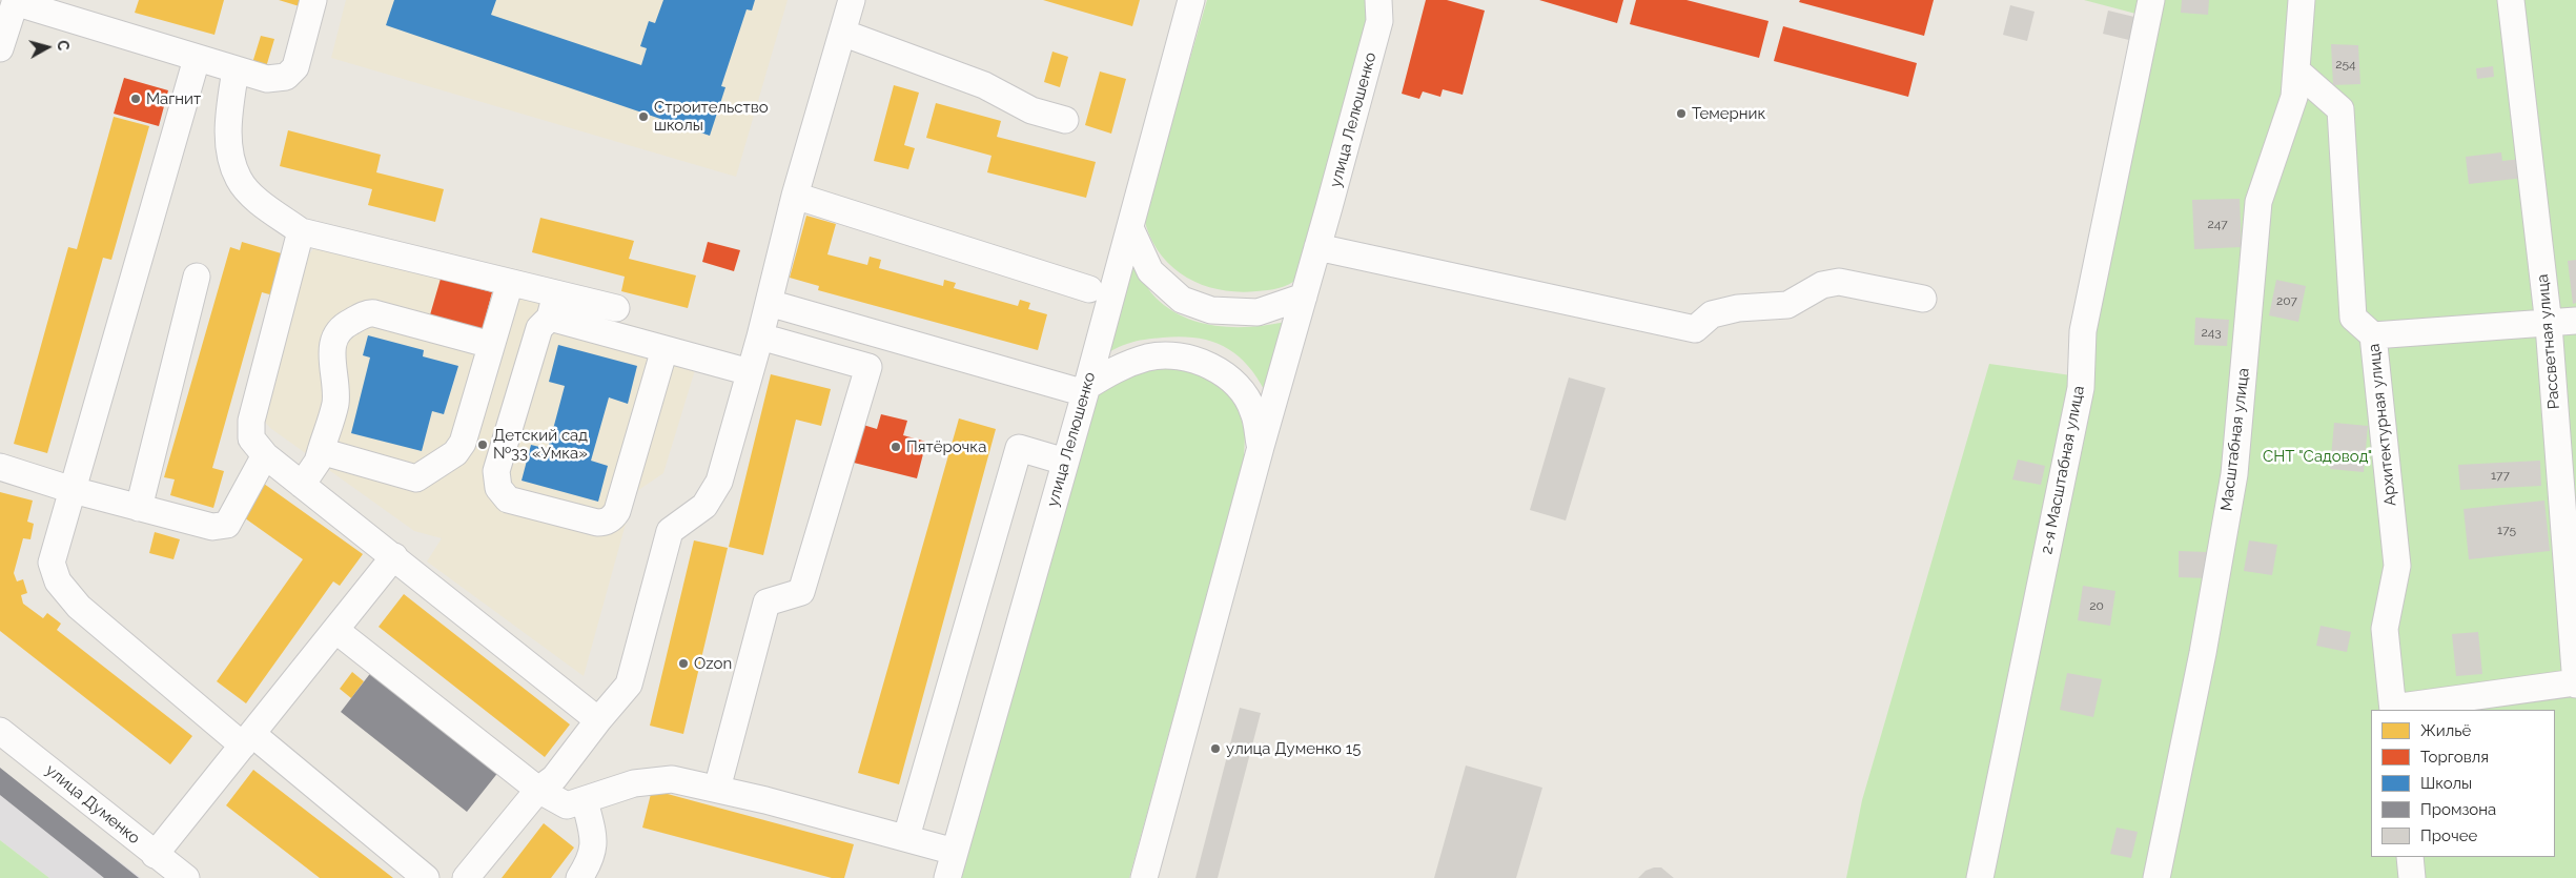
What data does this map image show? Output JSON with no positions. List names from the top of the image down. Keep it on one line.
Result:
{"streets":{"street":["улица Лелюшенко","Рассветная улица","Архитектурная улица","Масштабная улица","2-я Масштабная улица","улица Думенко"]},"crossings":[["Архитектурная улица","Масштабная улица"]],"parks":["СНТ \"Садовод\""],"places":["Магнит","Темерник","Строительство школы","Детский сад №33 «Умка»","Пятёрочка","Ozon","улица Думенко 15"],"house_numbers":["254","247","207","243","177","175","20"],"legend":["Жильё","Торговля","Школы","Промзона","Прочее"],"north":"right"}
